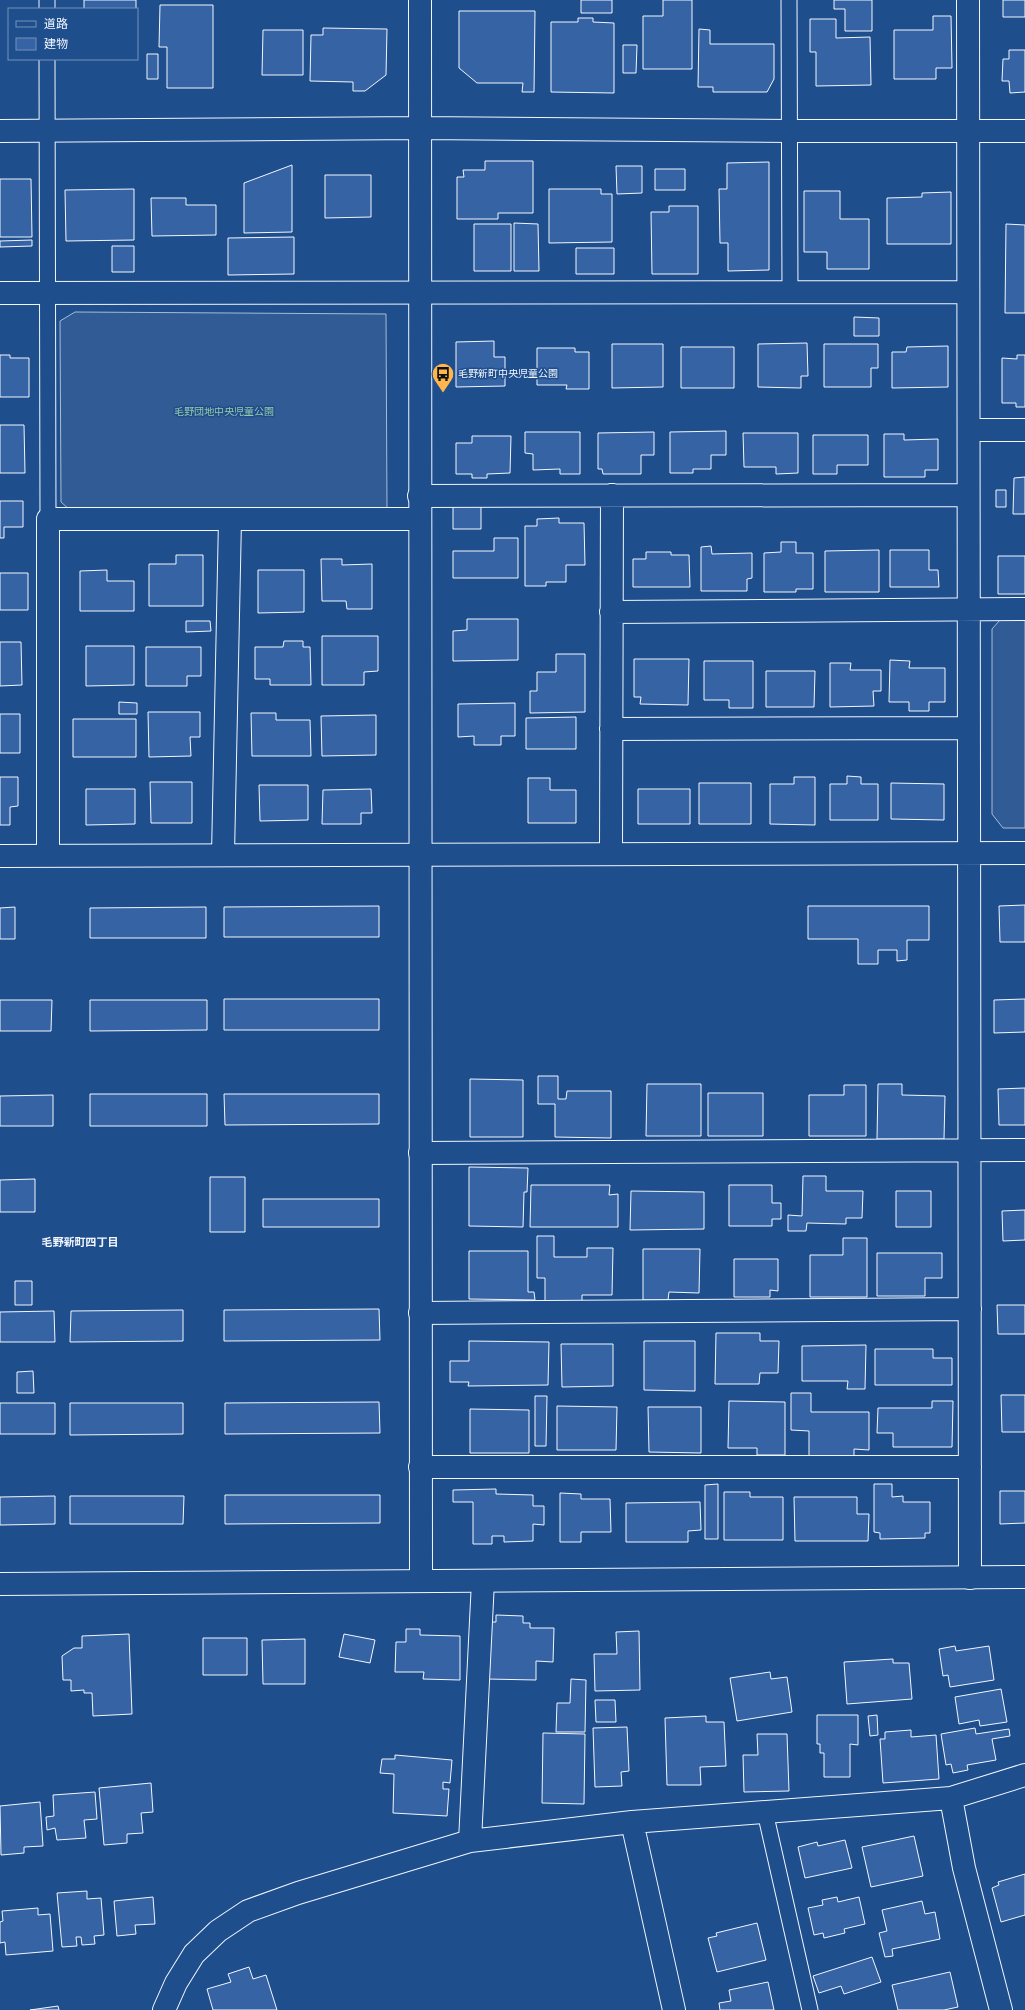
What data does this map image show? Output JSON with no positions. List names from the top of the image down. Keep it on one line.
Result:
{"districts":["毛野新町四丁目"],"parks":["毛野団地中央児童公園"],"places":{"bus stop":["毛野新町中央児童公園"]},"legend":["道路","建物"]}
